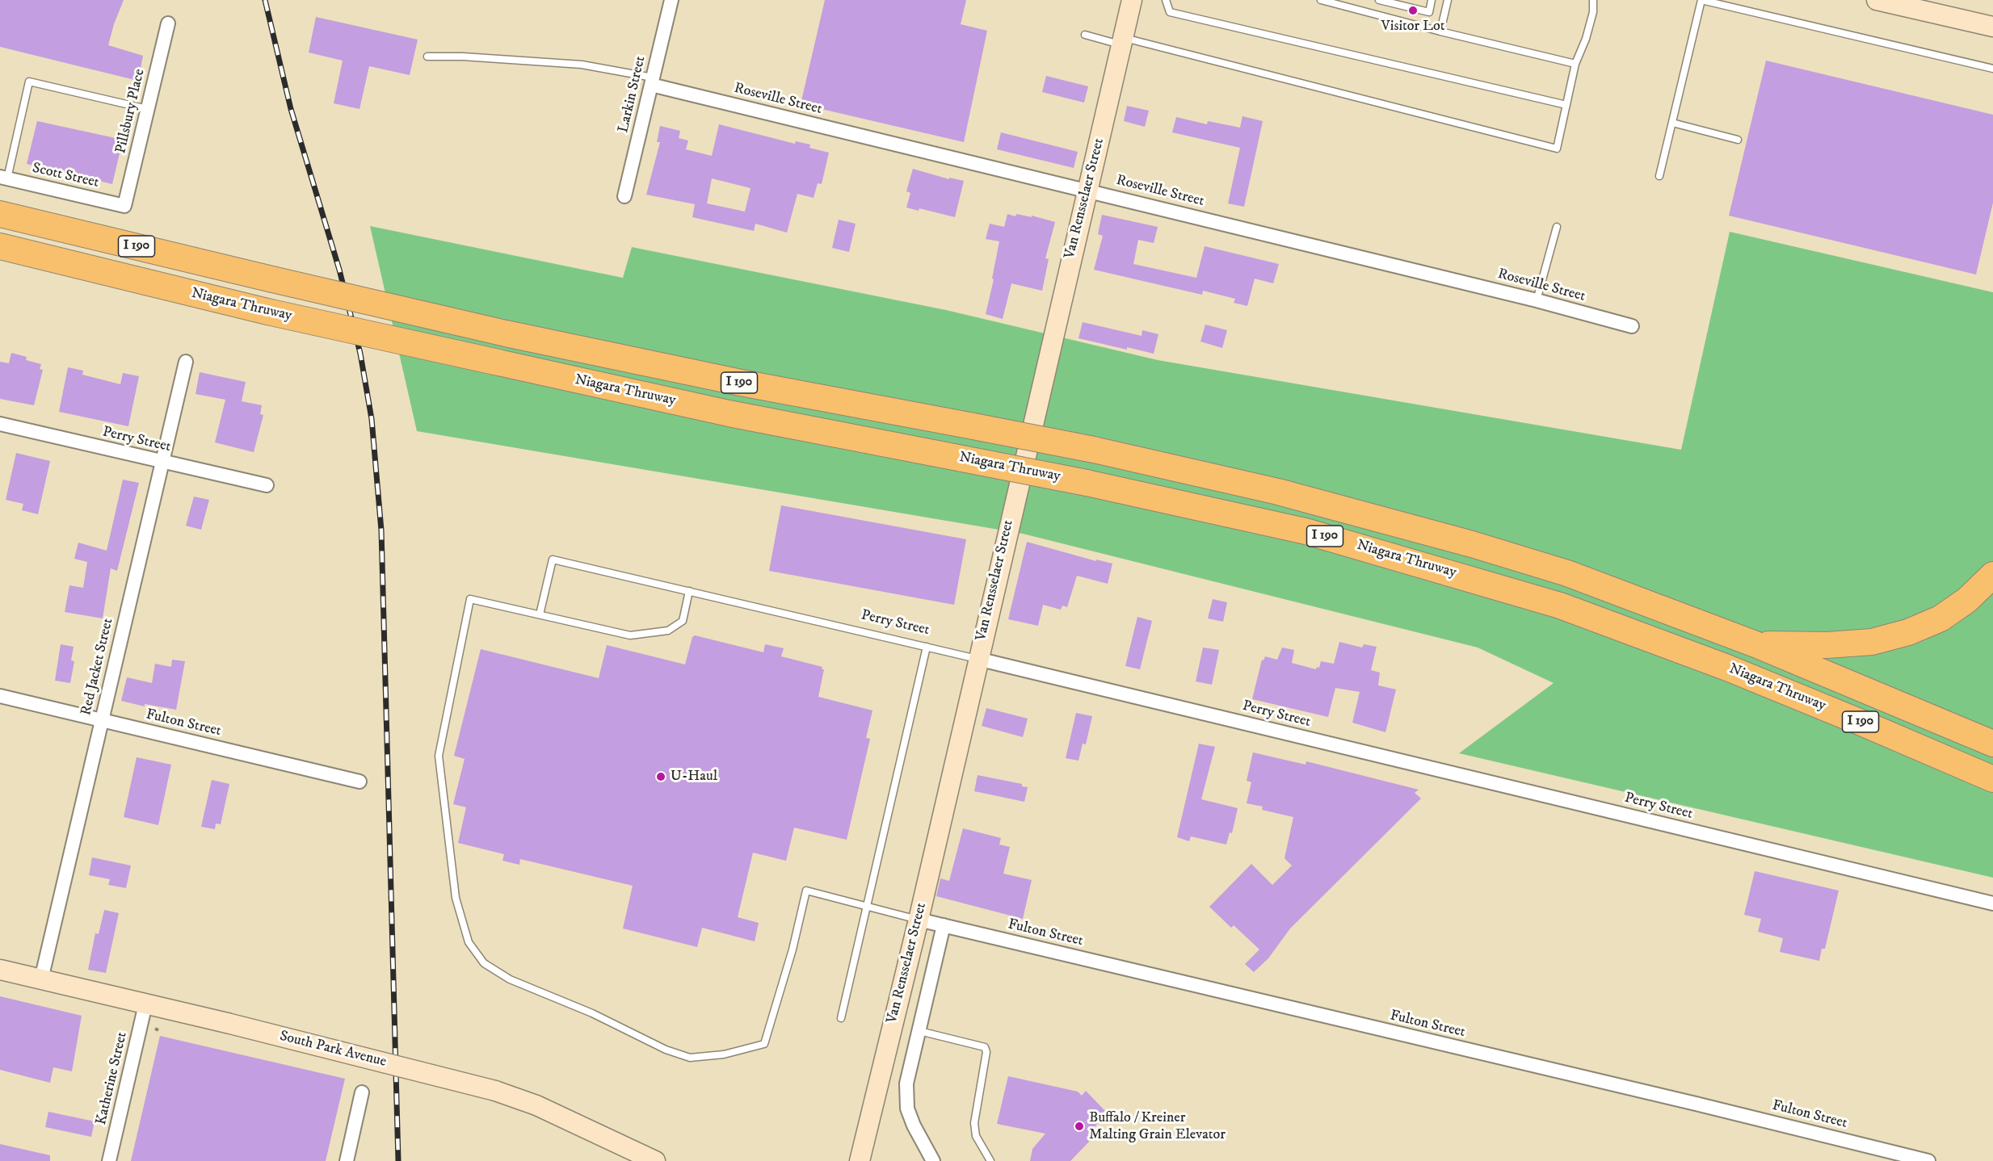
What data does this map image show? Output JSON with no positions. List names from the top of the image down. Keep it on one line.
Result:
{"streets":{"highway":["I 190","Niagara Thruway"],"street":["Larkin Street","Roseville Street","Pillsbury Place","Scott Street","Van Rensselaer Street","Perry Street","Red Jacket Street","Fulton Street","South Park Avenue","Katherine Street"]},"crossings":[["Larkin Street","Roseville Street"],["Roseville Street","Van Rensselaer Street"],["Pillsbury Place","Scott Street"],["Van Rensselaer Street","Perry Street"],["Van Rensselaer Street","Fulton Street"],["Perry Street","Red Jacket Street"],["Red Jacket Street","Fulton Street"],["Red Jacket Street","South Park Avenue"],["South Park Avenue","Katherine Street"]],"places":["Visitor Lot","U-Haul","Buffalo / Kreiner Malting Grain Elevator"]}
